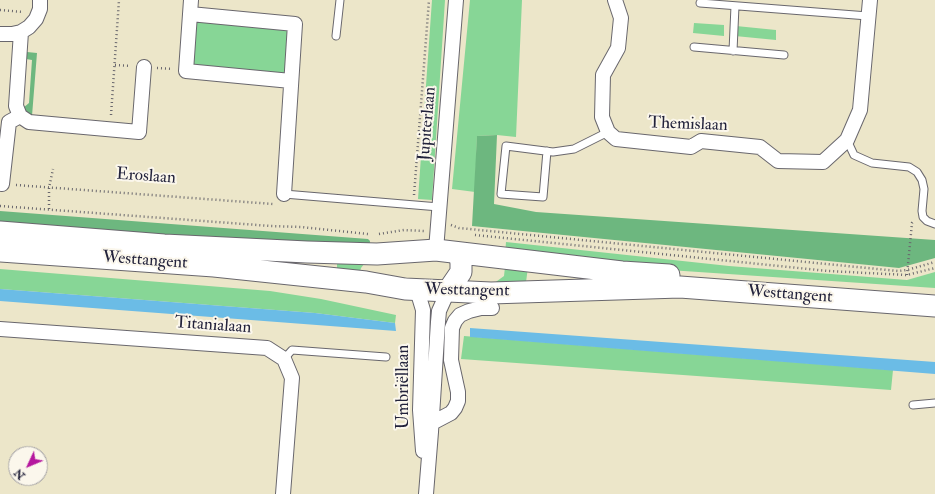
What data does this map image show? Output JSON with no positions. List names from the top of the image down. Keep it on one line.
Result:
{"streets":{"main road":["Westtangent"],"street":["Jupiterlaan","Themislaan","Titanialaan","Umbriëllaan"],"path":["Eroslaan"]},"crossings":[["Jupiterlaan","Westtangent"],["Westtangent","Umbriëllaan"]],"north":"bottom left"}
